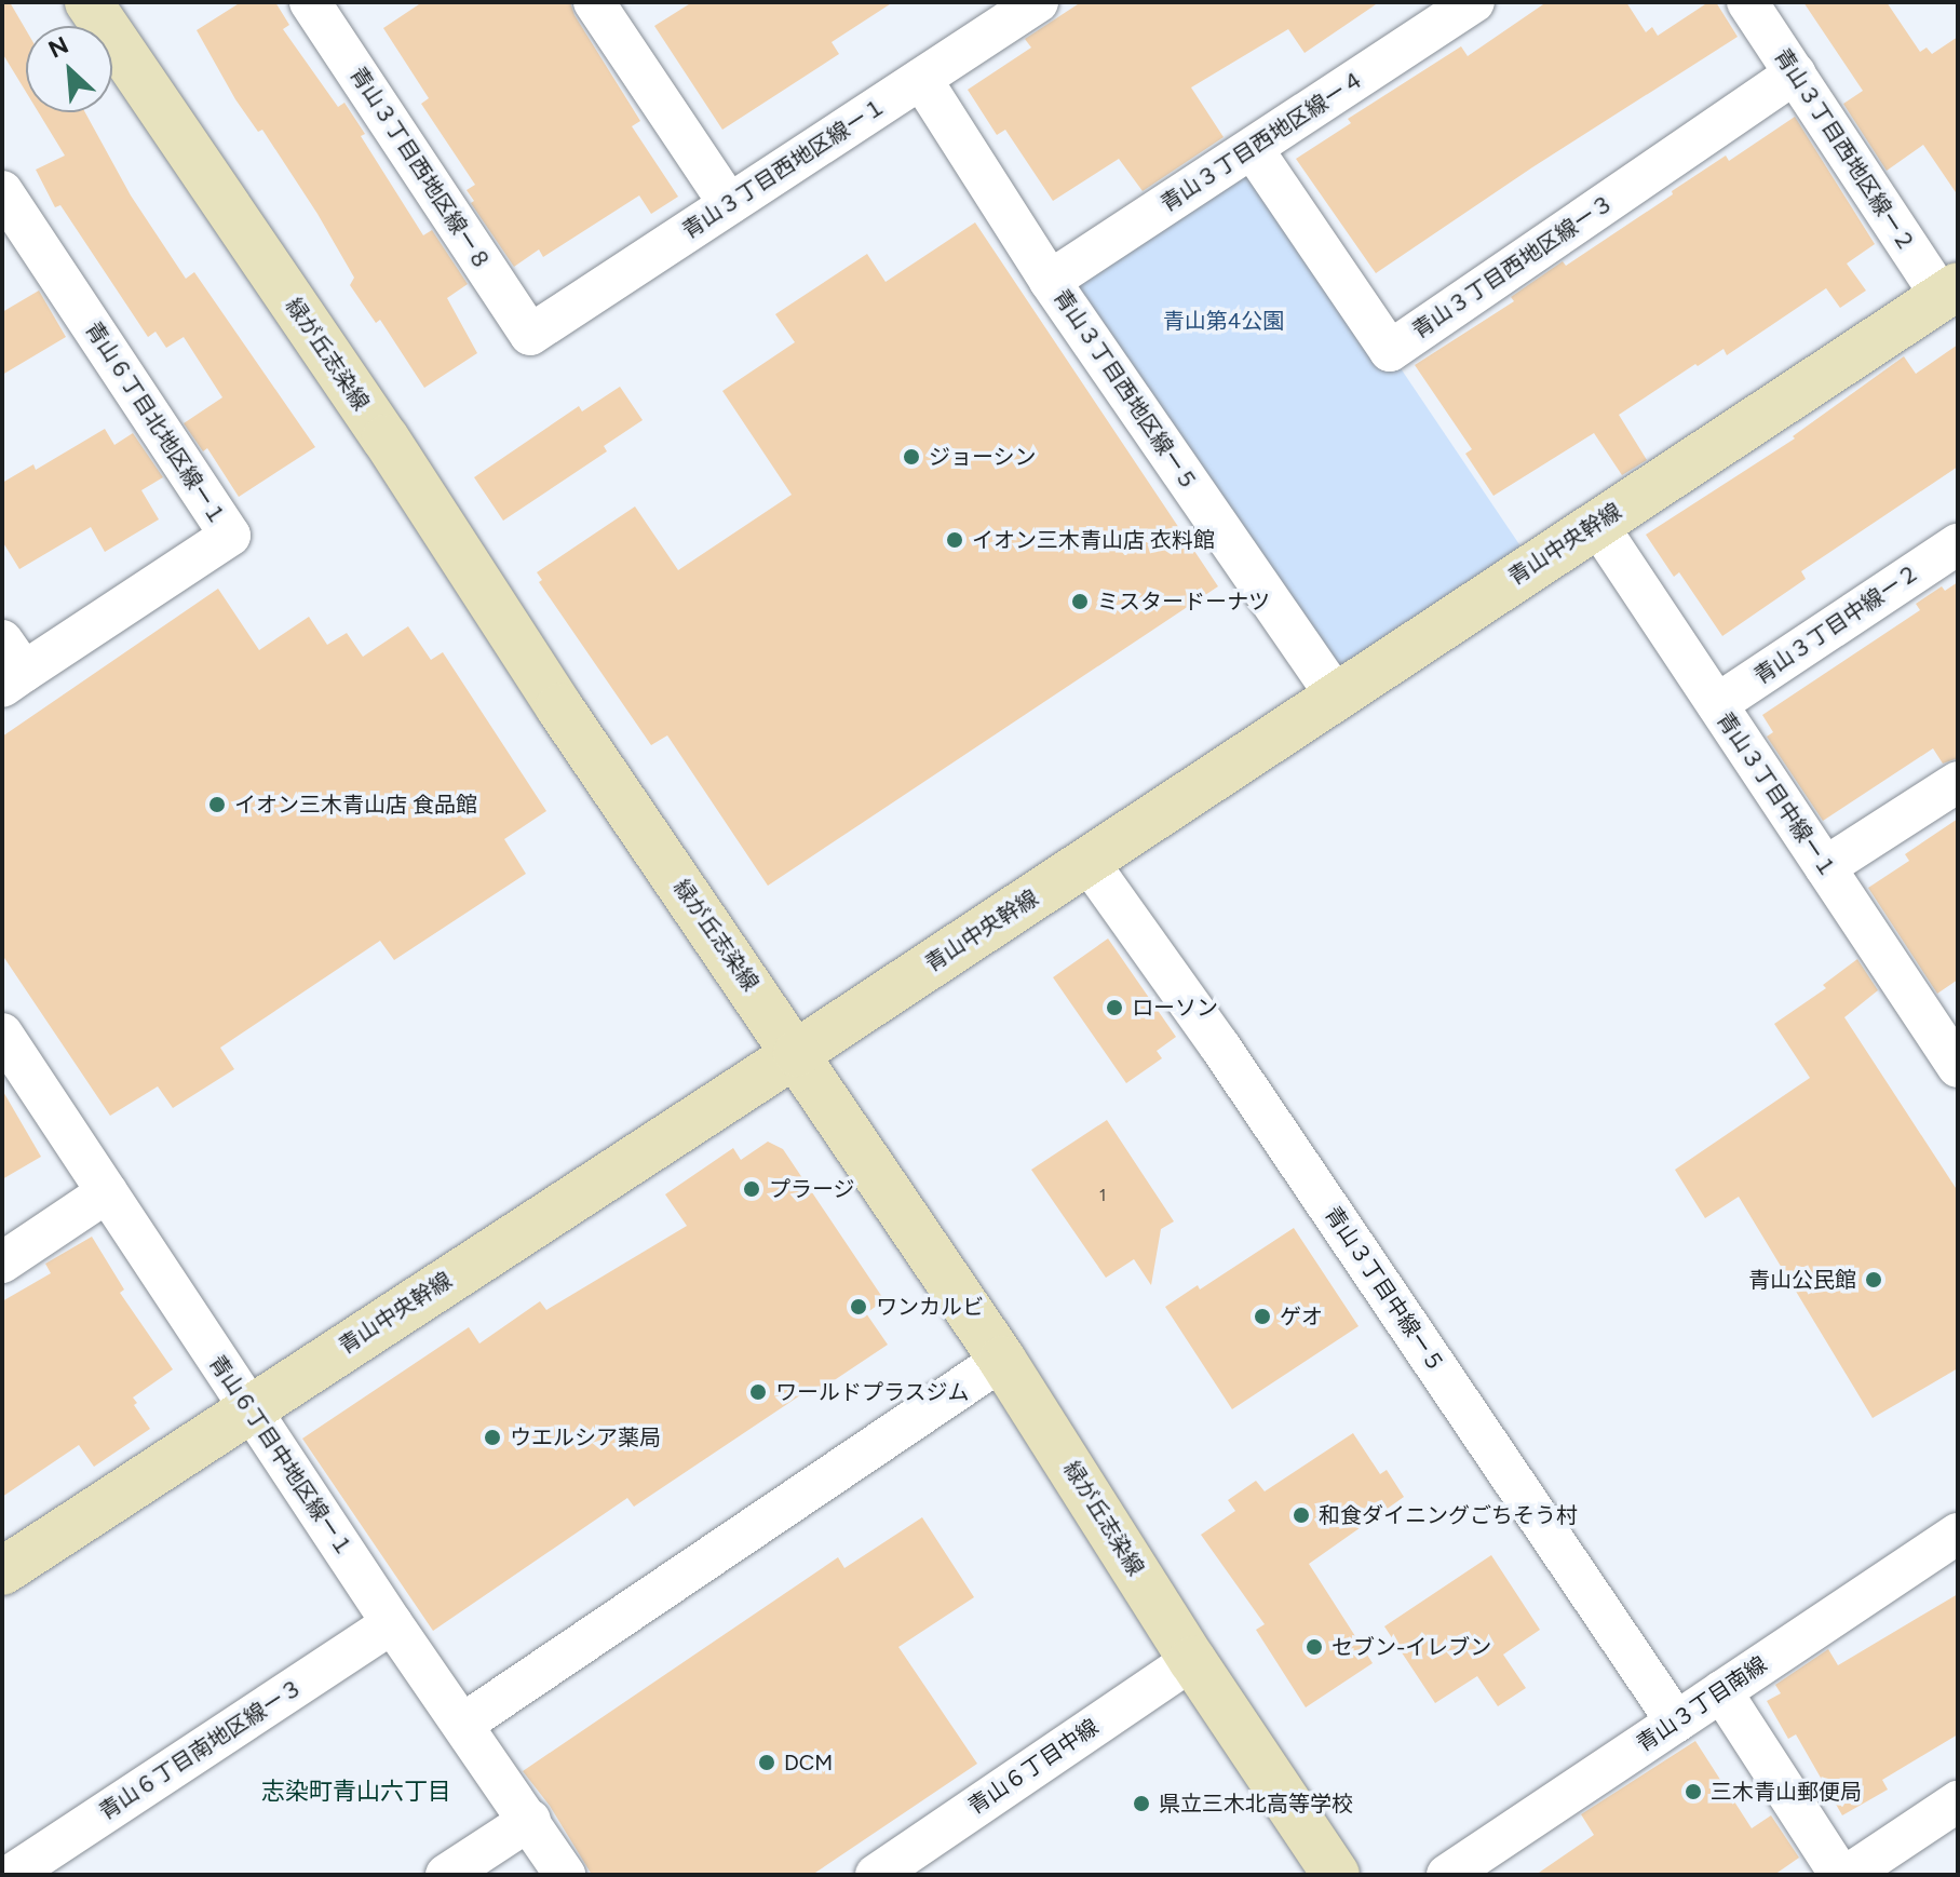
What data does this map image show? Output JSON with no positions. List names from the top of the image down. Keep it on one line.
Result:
{"streets":{"street":["青山３丁目西地区線ー４","青山３丁目西地区線ー２","青山３丁目西地区線ー８","青山３丁目西地区線ー１","青山３丁目西地区線ー３","緑が丘志染線","青山３丁目西地区線ー５","青山６丁目北地区線ー１","青山中央幹線","青山３丁目中線ー２","青山３丁目中線ー１","青山３丁目中線ー５","青山６丁目中地区線ー１","青山３丁目南線","青山６丁目南地区線ー３","青山６丁目中線"]},"crossings":[["青山３丁目西地区線ー４","青山３丁目西地区線ー３"],["青山３丁目西地区線ー４","青山３丁目西地区線ー５"],["青山３丁目西地区線ー２","青山３丁目西地区線ー３"],["青山３丁目西地区線ー２","青山中央幹線"],["青山３丁目西地区線ー８","青山３丁目西地区線ー１"],["青山３丁目西地区線ー１","青山３丁目西地区線ー５"],["緑が丘志染線","青山中央幹線"],["緑が丘志染線","青山６丁目中線"],["青山３丁目西地区線ー５","青山中央幹線"],["青山中央幹線","青山３丁目中線ー１"],["青山中央幹線","青山３丁目中線ー５"],["青山中央幹線","青山６丁目中地区線ー１"],["青山３丁目中線ー２","青山３丁目中線ー１"],["青山３丁目中線ー５","青山３丁目南線"],["青山６丁目中地区線ー１","青山６丁目南地区線ー３"]],"districts":["志染町青山六丁目"],"parks":["青山第4公園"],"places":["ジョーシン","イオン三木青山店 衣料館","ミスタードーナツ","イオン三木青山店 食品館","ローソン","プラージ","青山公民館","ワンカルビ","ゲオ","ワールドプラスジム","ウエルシア薬局","和食ダイニングごちそう村","セブン-イレブン","DCM","三木青山郵便局","県立三木北高等学校"],"house_numbers":["1"],"north":"top left"}
